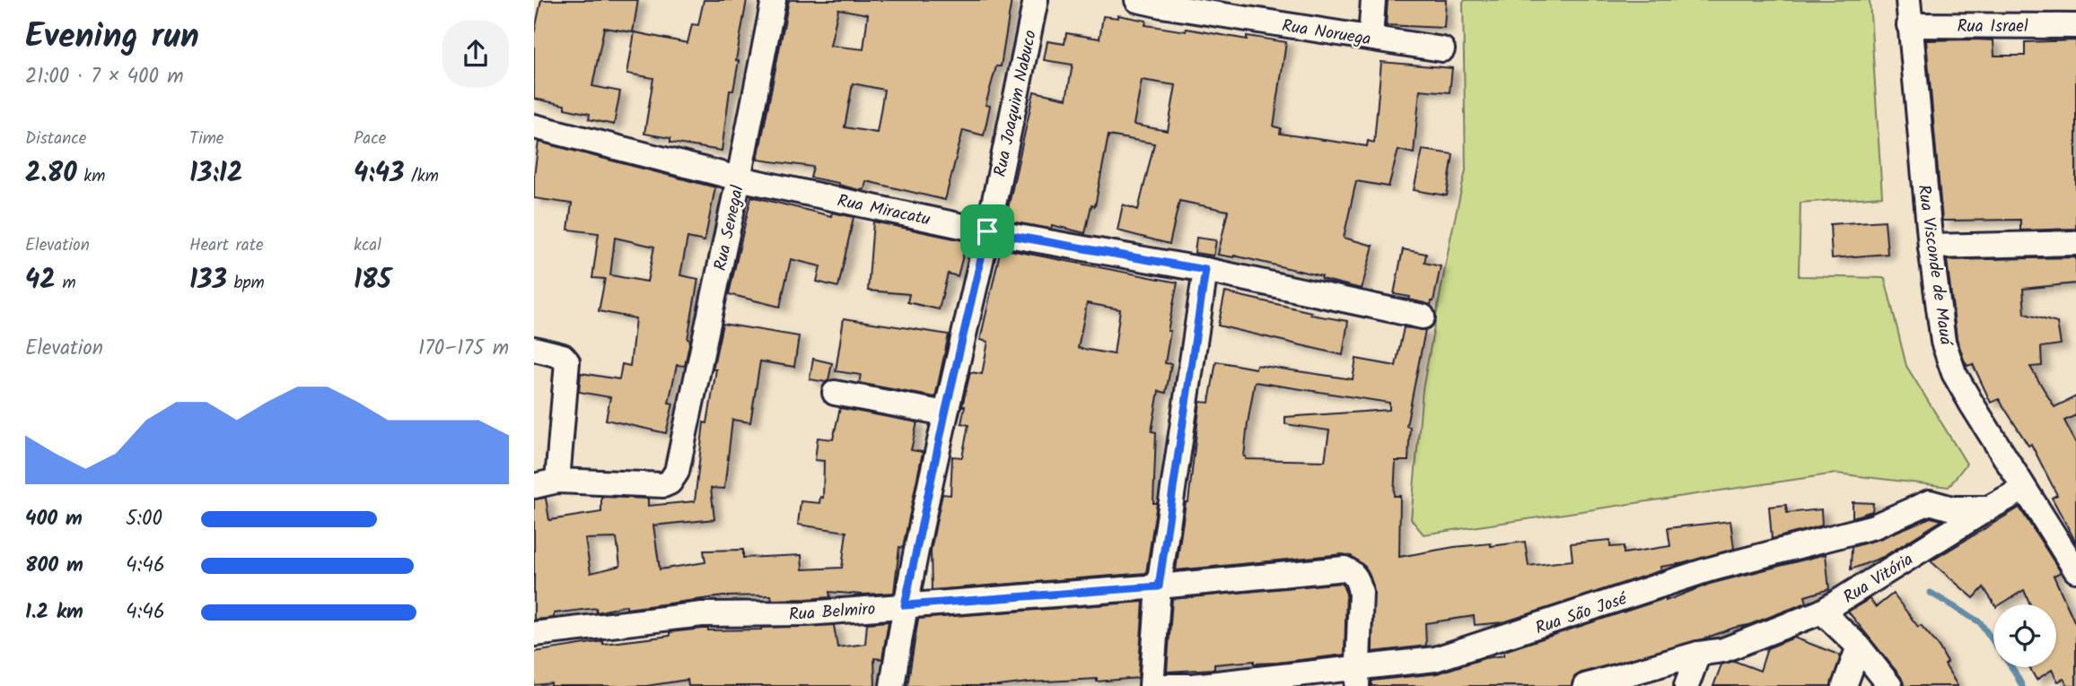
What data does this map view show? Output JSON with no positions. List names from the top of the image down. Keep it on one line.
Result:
{"streets":{"street":["Rua Israel","Rua Noruega","Rua Joaquim Nabuco","Rua Miracatu","Rua Senegal","Rua Visconde de Mauá","Rua Vitória","Rua Belmiro","Rua São José"]},"crossings":[["Rua Israel","Rua Visconde de Mauá"],["Rua Joaquim Nabuco","Rua Miracatu"],["Rua Joaquim Nabuco","Rua Belmiro"],["Rua Miracatu","Rua Senegal"],["Rua Visconde de Mauá","Rua Vitória"],["Rua Vitória","Rua São José"],["Rua Belmiro","Rua São José"]],"page":{"heading":["Evening run","21:00 · 7 × 400 m"],"stats":[["Distance","2.80 km"],["Time","13:12"],["Pace","4:43 /km"],["Elevation","42 m"],["Heart rate","133 bpm"],["kcal","185"]],"chart":["Elevation","170–175 m"],"list":[{"name":"400 m","note":"5:00"},{"name":"800 m","note":"4:46"},{"name":"1.2 km","note":"4:46"}]}}
